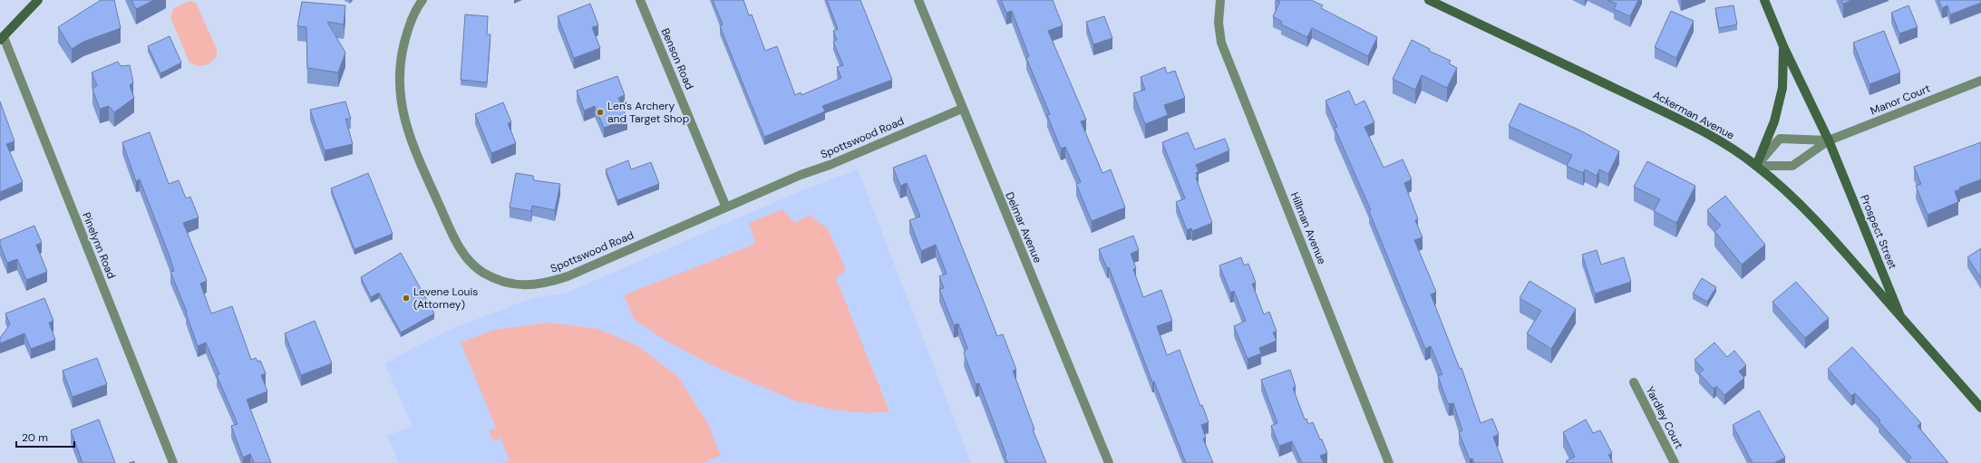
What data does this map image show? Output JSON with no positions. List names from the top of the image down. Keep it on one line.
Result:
{"streets":{"street":["Benson Road","Manor Court","Ackerman Avenue","Spottswood Road","Delmar Avenue","Hillman Avenue","Prospect Street","Pinelynn Road","Yardley Court"]},"crossings":[["Benson Road","Spottswood Road"],["Manor Court","Ackerman Avenue"],["Manor Court","Prospect Street"],["Ackerman Avenue","Prospect Street"],["Spottswood Road","Delmar Avenue"]],"places":["Len's Archery and Target Shop","Levene Louis (Attorney)"],"scale_bar":"20 m"}
